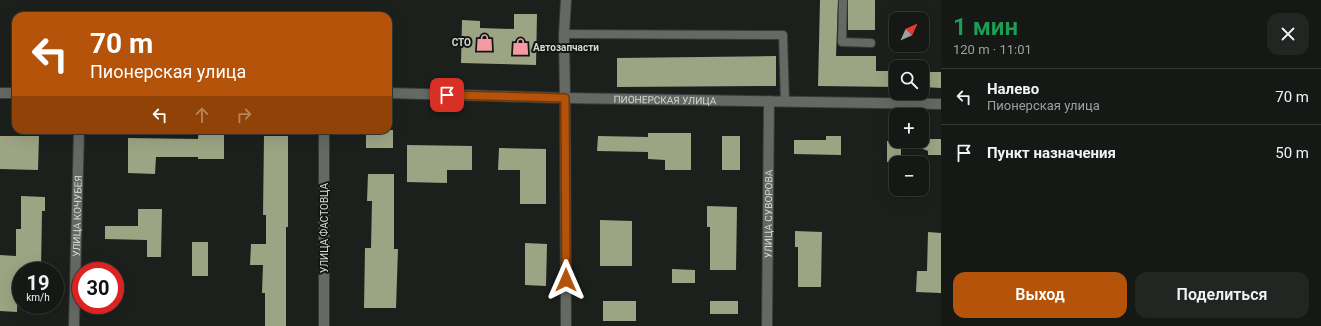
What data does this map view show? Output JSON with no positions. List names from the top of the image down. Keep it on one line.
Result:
{"streets":{"street":["ПИОНЕРСКАЯ УЛИЦА","УЛИЦА СУВОРОВА","УЛИЦА КОЧУБЕЯ","УЛИЦА ФАСТОВЦА"]},"crossings":[["ПИОНЕРСКАЯ УЛИЦА","УЛИЦА СУВОРОВА"]],"places":{"shop":["СТО","Автозапчасти"]},"north":"top right","page":{"heading":["1 мин","120 m · 11:01"],"map_buttons":["+","−"],"turn":["70 m","Пионерская улица"],"list":[{"name":"Налево","note":"Пионерская улица","value":"70 m"},{"name":"Пункт назначения","value":"50 m"}],"speed":"19 km/h","limit":"30","buttons":["Выход","Поделиться"]}}
